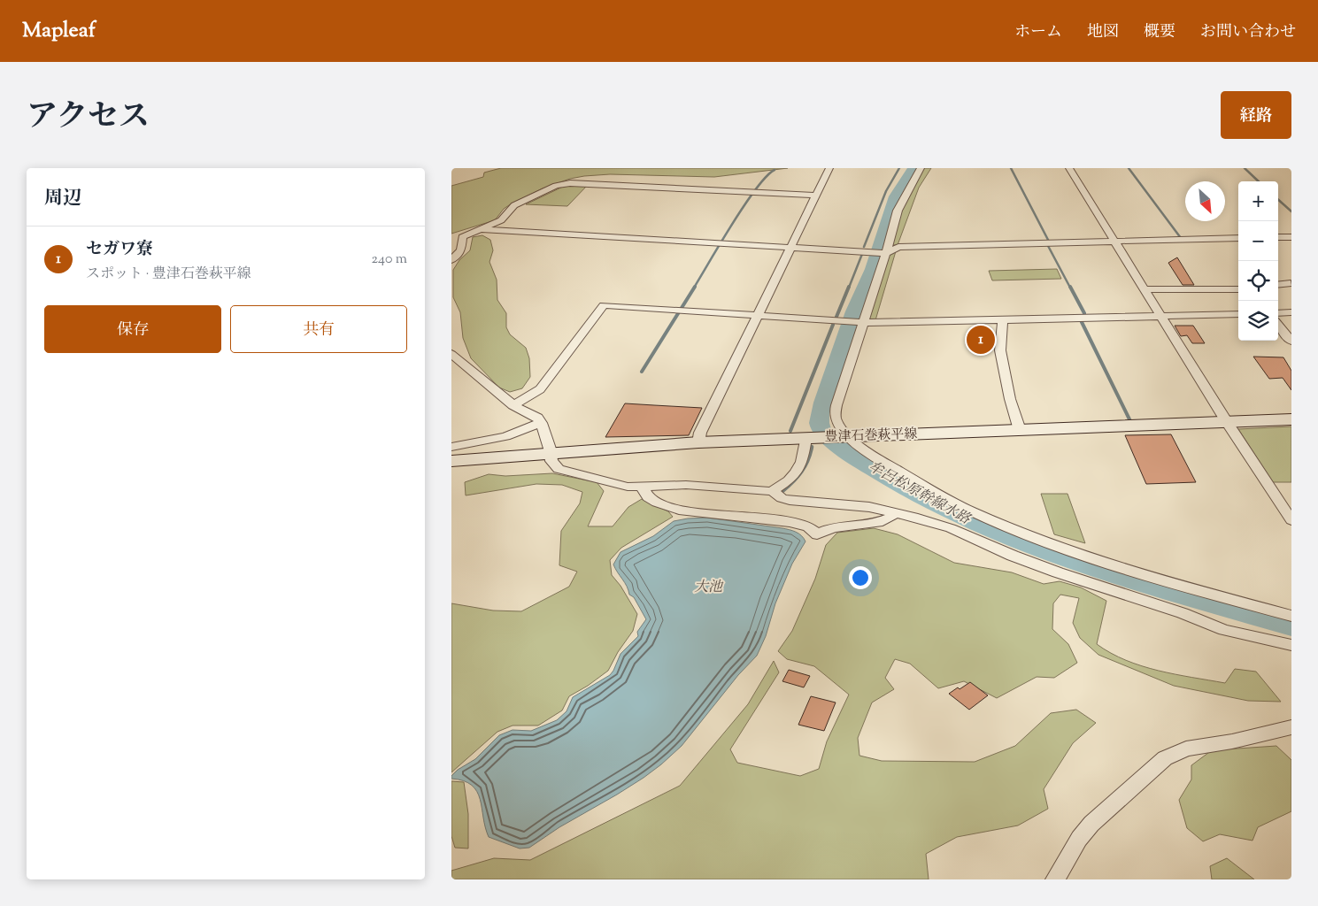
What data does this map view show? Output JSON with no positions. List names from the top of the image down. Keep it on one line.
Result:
{"streets":{"main road":["豊津石巻萩平線"]},"water":["牟呂松原幹線水路","大池"],"north":"bottom right","page":{"header":"Mapleaf","nav":["ホーム","地図","概要","お問い合わせ"],"title":"アクセス","buttons":["経路",["保存","共有"]],"heading":"周辺","map_buttons":["+","−"],"list":[{"mark":"1","name":"セガワ寮","note":"スポット · 豊津石巻萩平線","value":"240 m"}],"pins":"1"}}
